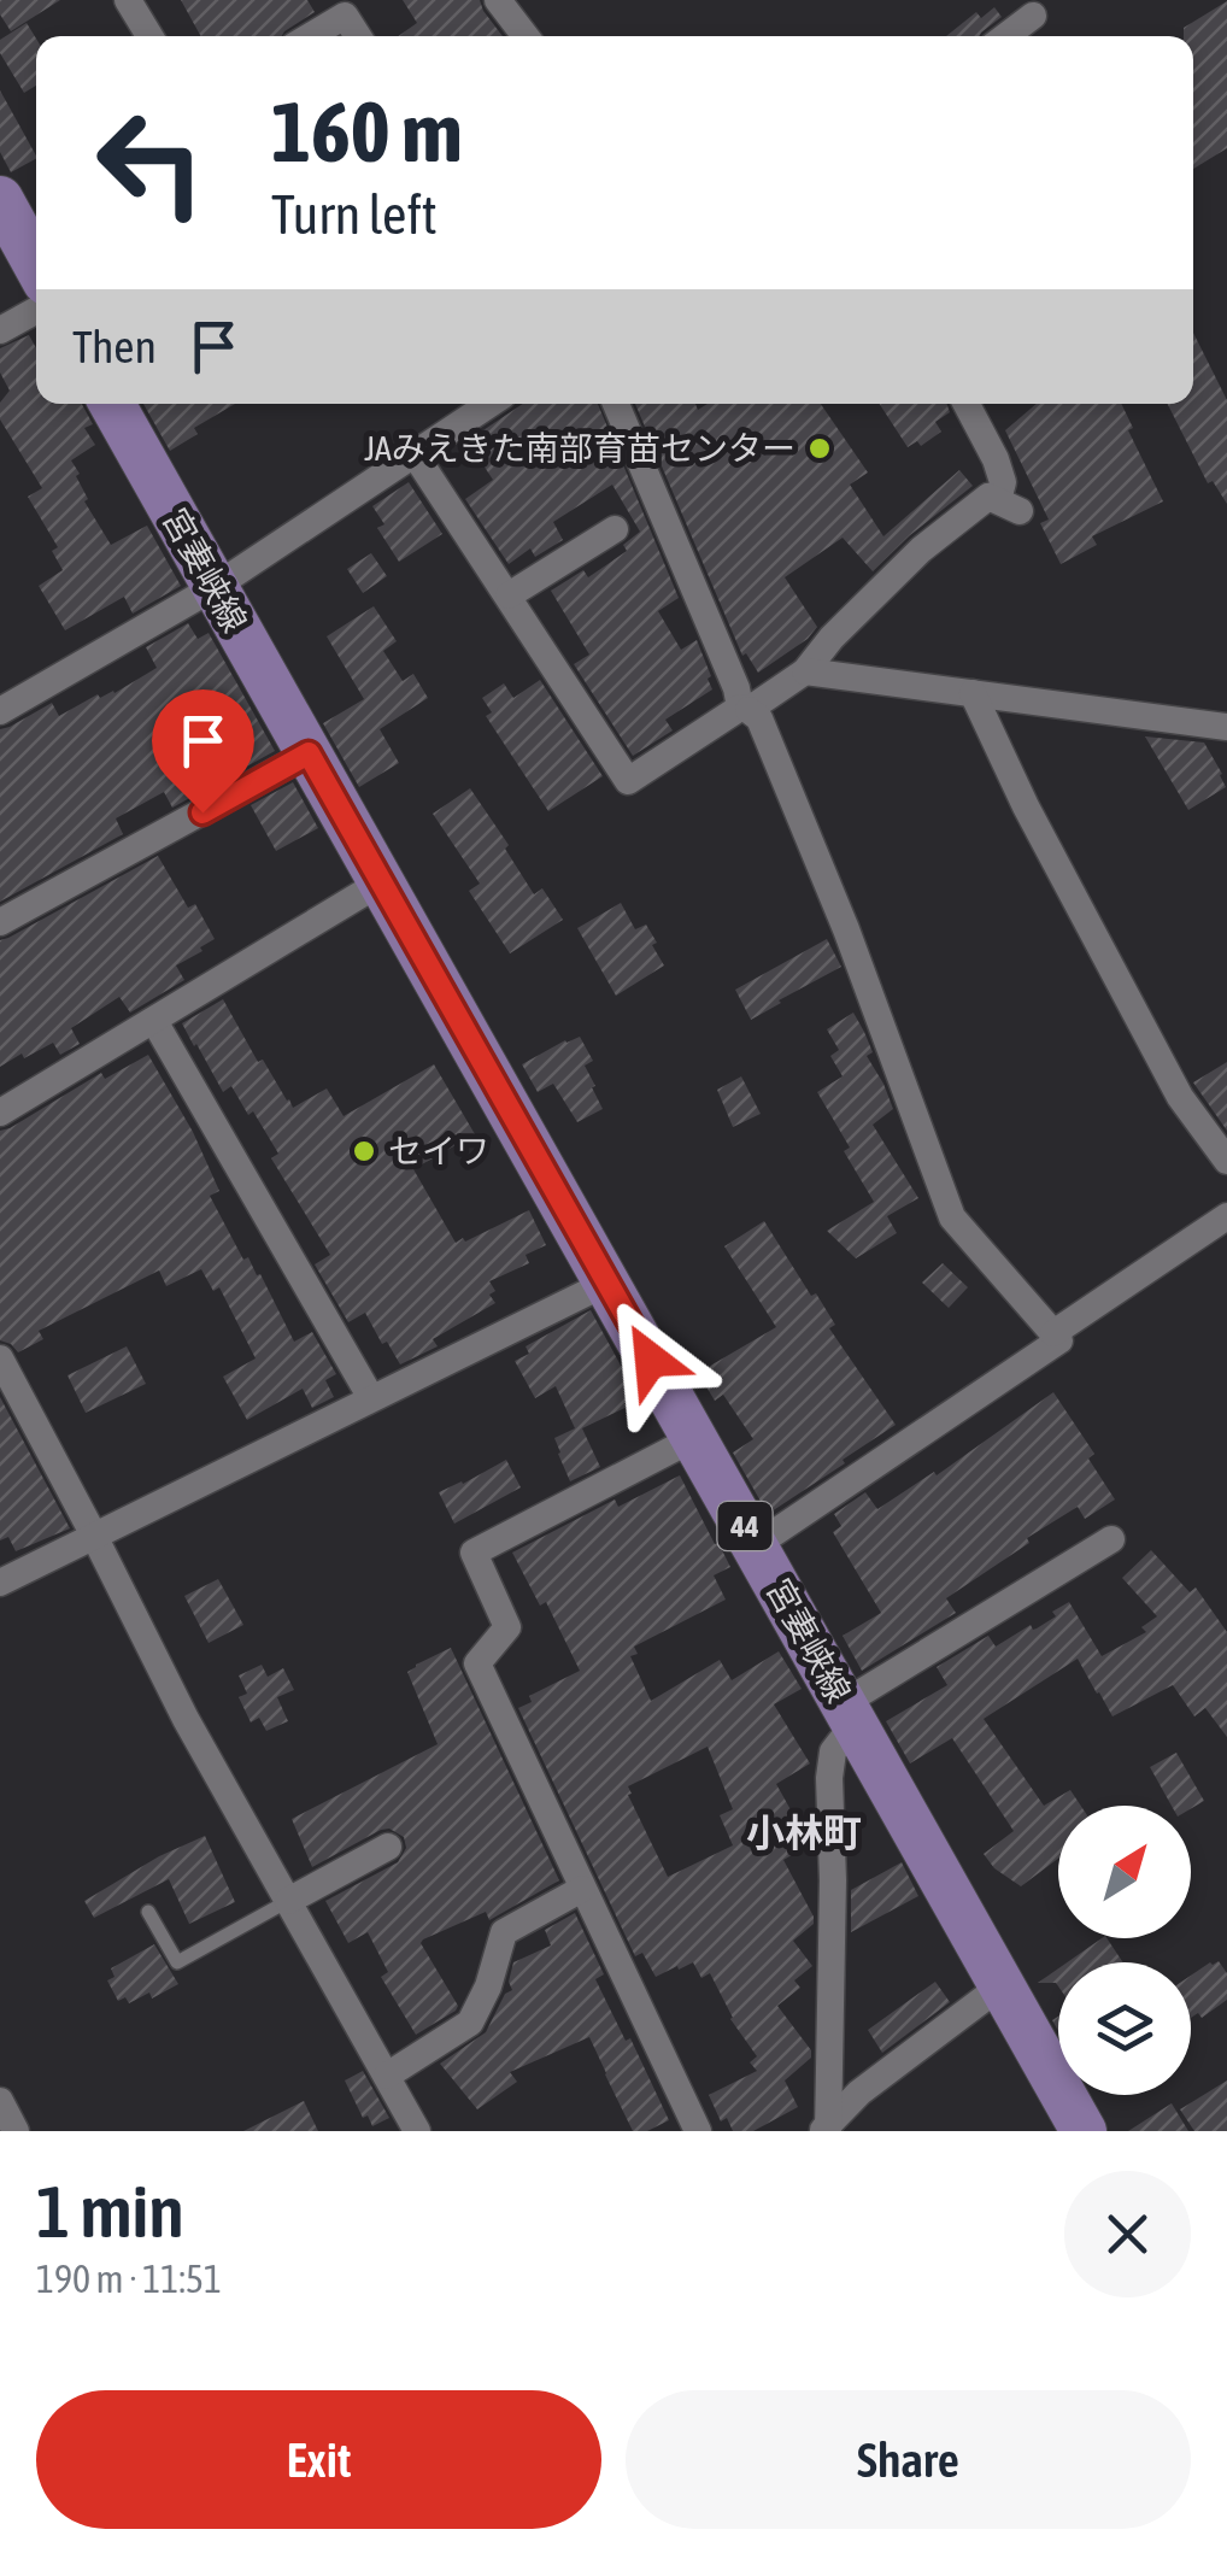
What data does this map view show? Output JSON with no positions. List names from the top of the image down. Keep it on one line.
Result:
{"streets":{"main road":["宮妻峡線","44"]},"districts":["小林町"],"places":["JAみえきた南部育苗センター","セイワ"],"north":"top right","page":{"turn":["160 m","Turn left"],"then":"Then","heading":["1 min","190 m · 11:51"],"buttons":["Exit","Share"]}}
